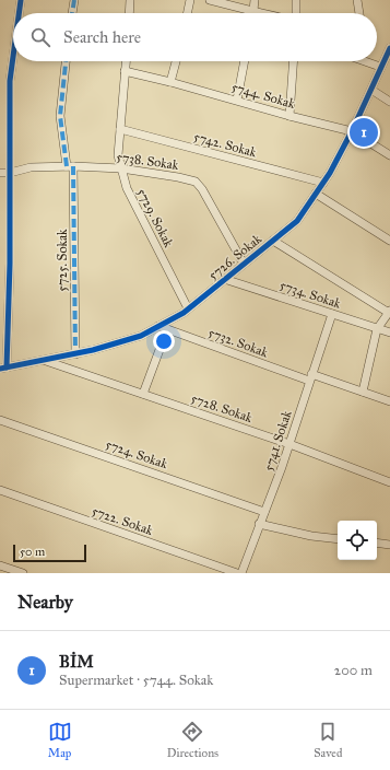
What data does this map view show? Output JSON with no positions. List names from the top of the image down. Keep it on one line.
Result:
{"streets":{"street":["5744. Sokak","5742. Sokak","5738. Sokak","5729. Sokak","5726. Sokak","5725. Sokak","5734. Sokak","5732. Sokak","5728. Sokak","5741. Sokak","5724. Sokak","5722. Sokak"]},"crossings":[["5744. Sokak","5729. Sokak"],["5744. Sokak","5726. Sokak"],["5742. Sokak","5729. Sokak"],["5742. Sokak","5726. Sokak"],["5738. Sokak","5729. Sokak"],["5738. Sokak","5726. Sokak"],["5738. Sokak","5725. Sokak"],["5729. Sokak","5726. Sokak"],["5726. Sokak","5725. Sokak"],["5726. Sokak","5734. Sokak"],["5726. Sokak","5732. Sokak"],["5726. Sokak","5728. Sokak"],["5734. Sokak","5741. Sokak"],["5732. Sokak","5741. Sokak"],["5728. Sokak","5741. Sokak"],["5741. Sokak","5724. Sokak"]],"scale_bar":"50 m","page":{"search":"Search here","pins":"1","scale":"50 m","heading":"Nearby","list":[{"mark":"1","name":"BİM","note":"Supermarket · 5744. Sokak","value":"200 m"}],"nav":["Map","Directions","Saved"]}}
